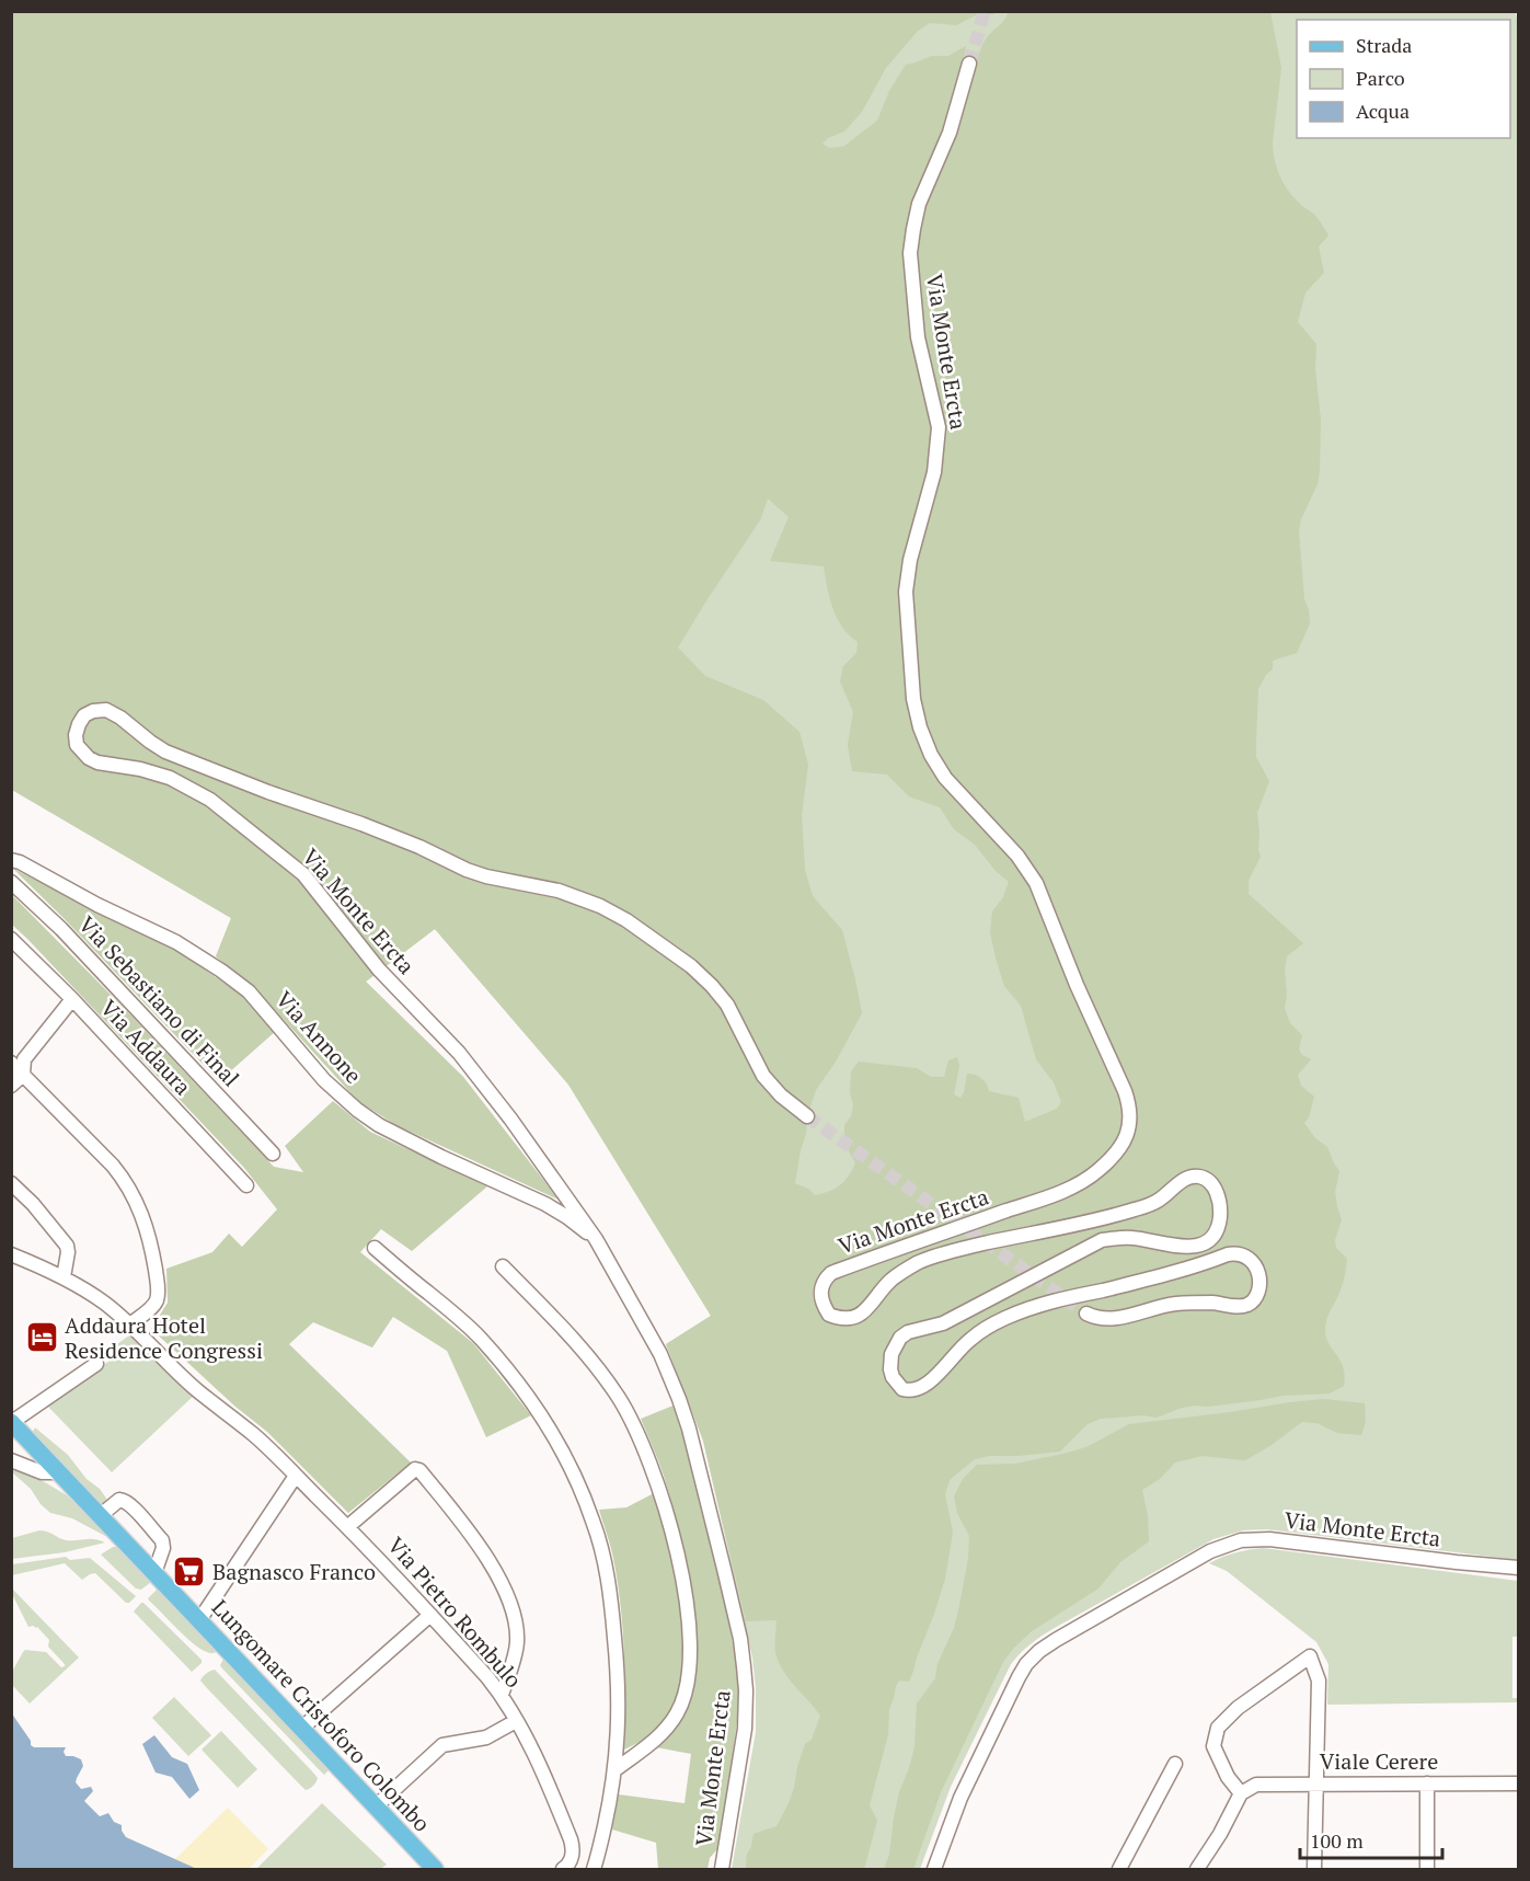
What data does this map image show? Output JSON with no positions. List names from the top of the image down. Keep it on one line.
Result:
{"streets":{"main road":["Lungomare Cristoforo Colombo"],"street":["Via Monte Ercta","Via Sebastiano di Final","Via Annone","Via Addaura","Via Pietro Rombulo","Viale Cerere"]},"crossings":[["Via Monte Ercta","Via Annone"]],"places":{"hotel":["Addaura Hotel Residence Congressi"],"supermarket":["Bagnasco Franco"]},"legend":["Strada","Parco","Acqua"],"scale_bar":"100 m"}
